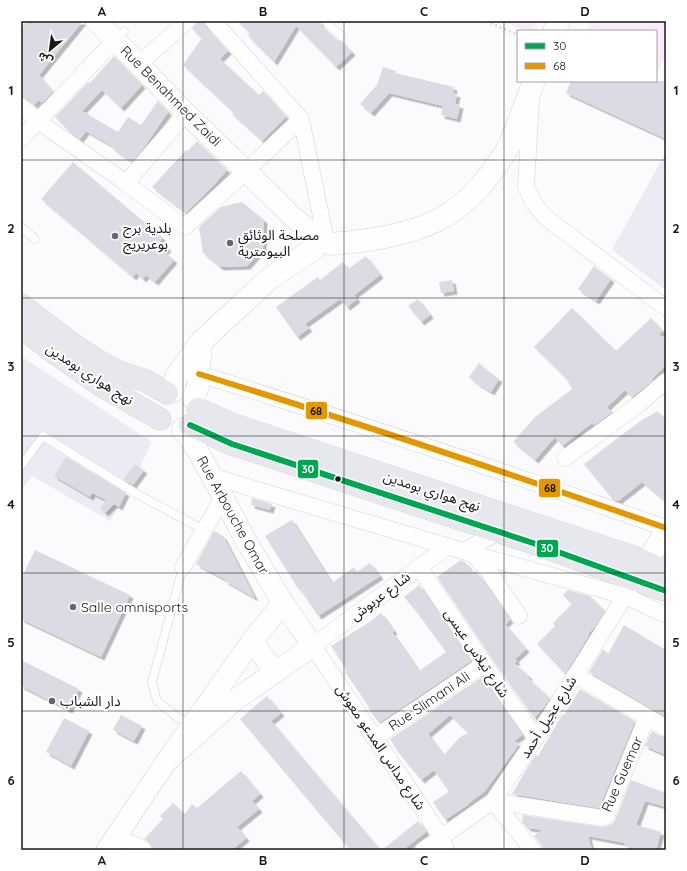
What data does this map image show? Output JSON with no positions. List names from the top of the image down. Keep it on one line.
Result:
{"streets":{"main road":["نهج هواري بومدين"],"street":["Rue Benahmed Zaidi","Rue Arbouche Omar","شارع عربوش","شارع تيلاس عيسى","Rue Slimani Ali","شارع عجيل أحمد","شارع مداس المدعو معوش","Rue Guemar"]},"crossings":[["نهج هواري بومدين","Rue Arbouche Omar"],["نهج هواري بومدين","شارع عجيل أحمد"],["Rue Arbouche Omar","شارع عربوش"],["Rue Arbouche Omar","شارع مداس المدعو معوش"],["شارع عربوش","شارع تيلاس عيسى"],["شارع عربوش","شارع مداس المدعو معوش"],["شارع تيلاس عيسى","Rue Slimani Ali"],["شارع تيلاس عيسى","شارع عجيل أحمد"],["Rue Slimani Ali","شارع مداس المدعو معوش"],["شارع عجيل أحمد","شارع مداس المدعو معوش"],["شارع عجيل أحمد","Rue Guemar"]],"places":["بلدية برج بوعريريج","مصلحة الوثائق البيومترية","Salle omnisports","دار الشباب"],"lines":["transit line 68","transit line 30"],"legend":["30","68"],"north":"bottom left","grid":{"columns":["A","B","C","D"],"rows":["1","2","3","4","5","6"]}}
